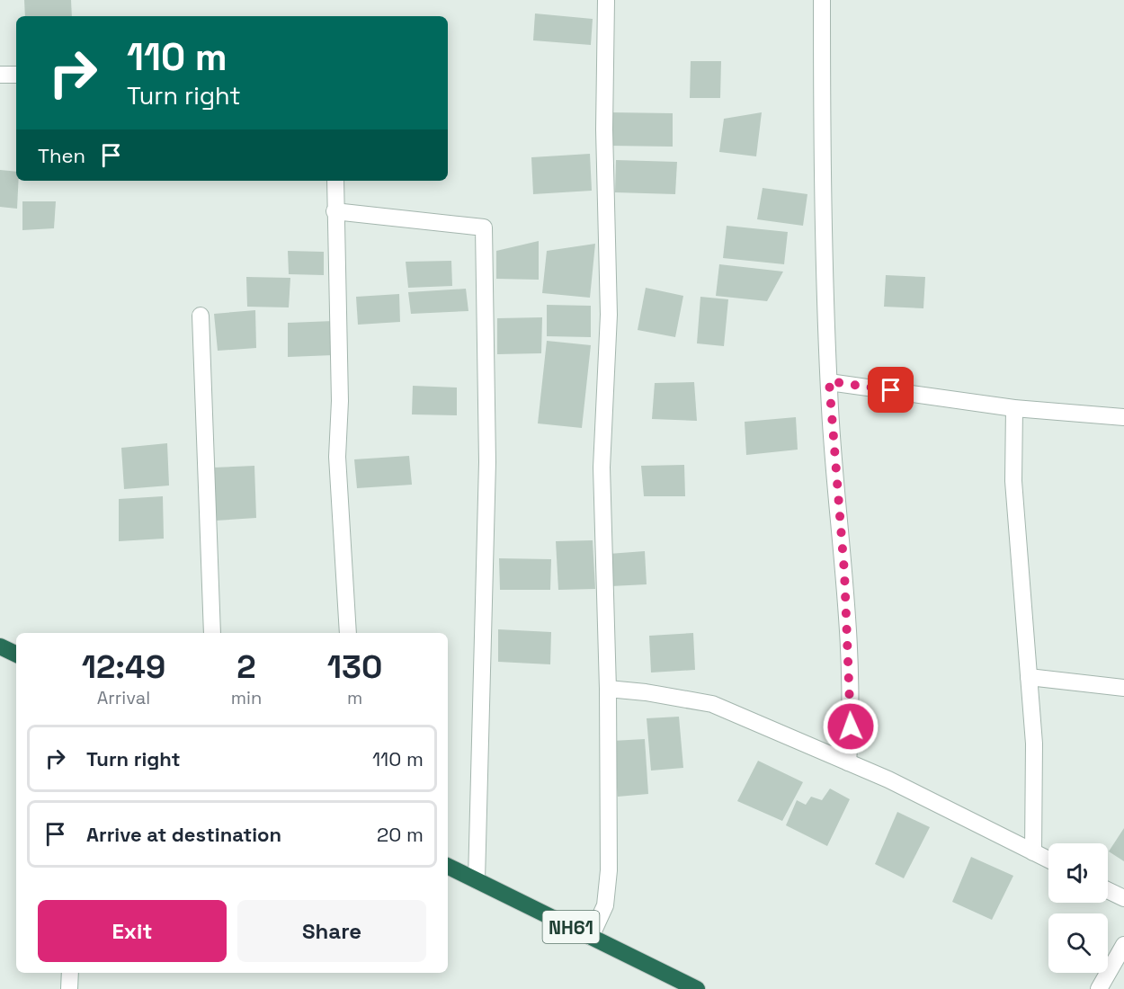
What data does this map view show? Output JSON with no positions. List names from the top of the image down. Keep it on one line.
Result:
{"streets":{"highway":["NH61"]},"page":{"turn":["110 m","Turn right"],"then":"Then","eta":["12:49","Arrival","2","min","130","m"],"list":[{"name":"Turn right","value":"110 m"},{"name":"Arrive at destination","value":"20 m"}],"buttons":["Exit","Share"]}}
